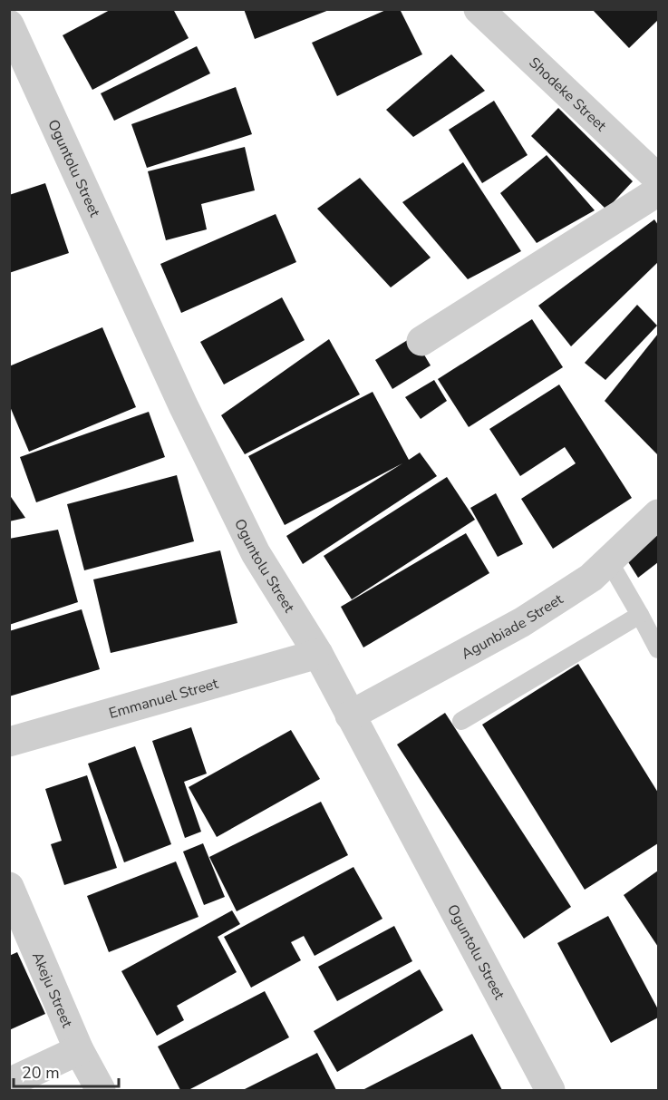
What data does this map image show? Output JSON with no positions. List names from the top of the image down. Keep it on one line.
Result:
{"streets":{"street":["Shodeke Street","Oguntolu Street","Agunbiade Street","Emmanuel Street","Akeju Street"]},"crossings":[["Oguntolu Street","Agunbiade Street"],["Oguntolu Street","Emmanuel Street"]],"scale_bar":"20 m"}
